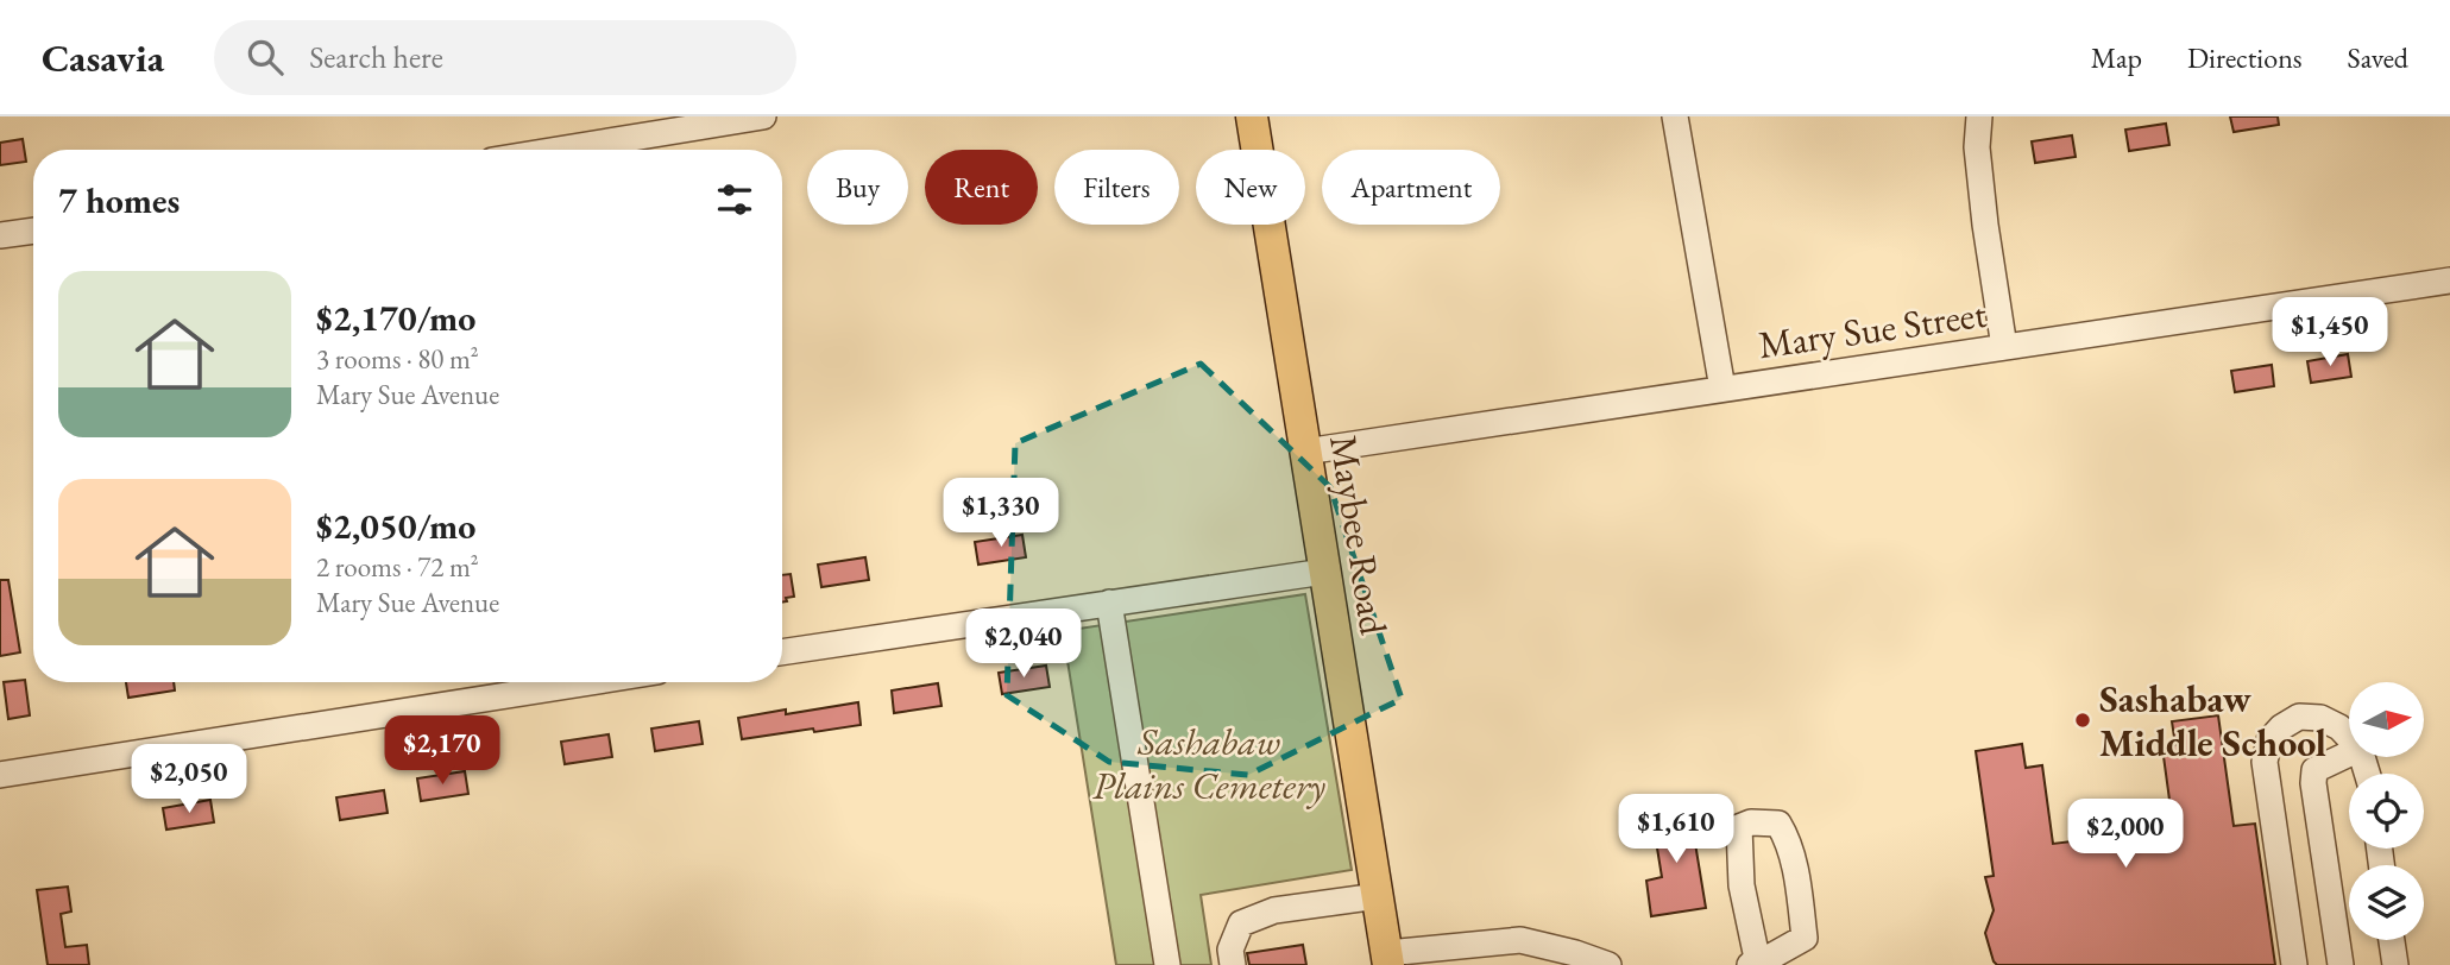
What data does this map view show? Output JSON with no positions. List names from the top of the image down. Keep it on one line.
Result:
{"streets":{"main road":["Maybee Road"],"street":["Mary Sue Street"]},"crossings":[["Mary Sue Street","Maybee Road"]],"parks":["Sashabaw Plains Cemetery"],"places":["Sashabaw Middle School"],"north":"right","page":{"header":"Casavia","search":"Search here","nav":["Map","Directions","Saved"],"chip":["Buy","Rent","Filters","New","Apartment"],"heading":"7 homes","list":[{"name":"$2,170/mo","note":"3 rooms · 80 m² · Mary Sue Avenue"},{"name":"$2,050/mo","note":"2 rooms · 72 m² · Mary Sue Avenue"}],"price":["$1,450","$1,330","$2,040","$2,170","$2,050","$1,610","$2,000"]}}
